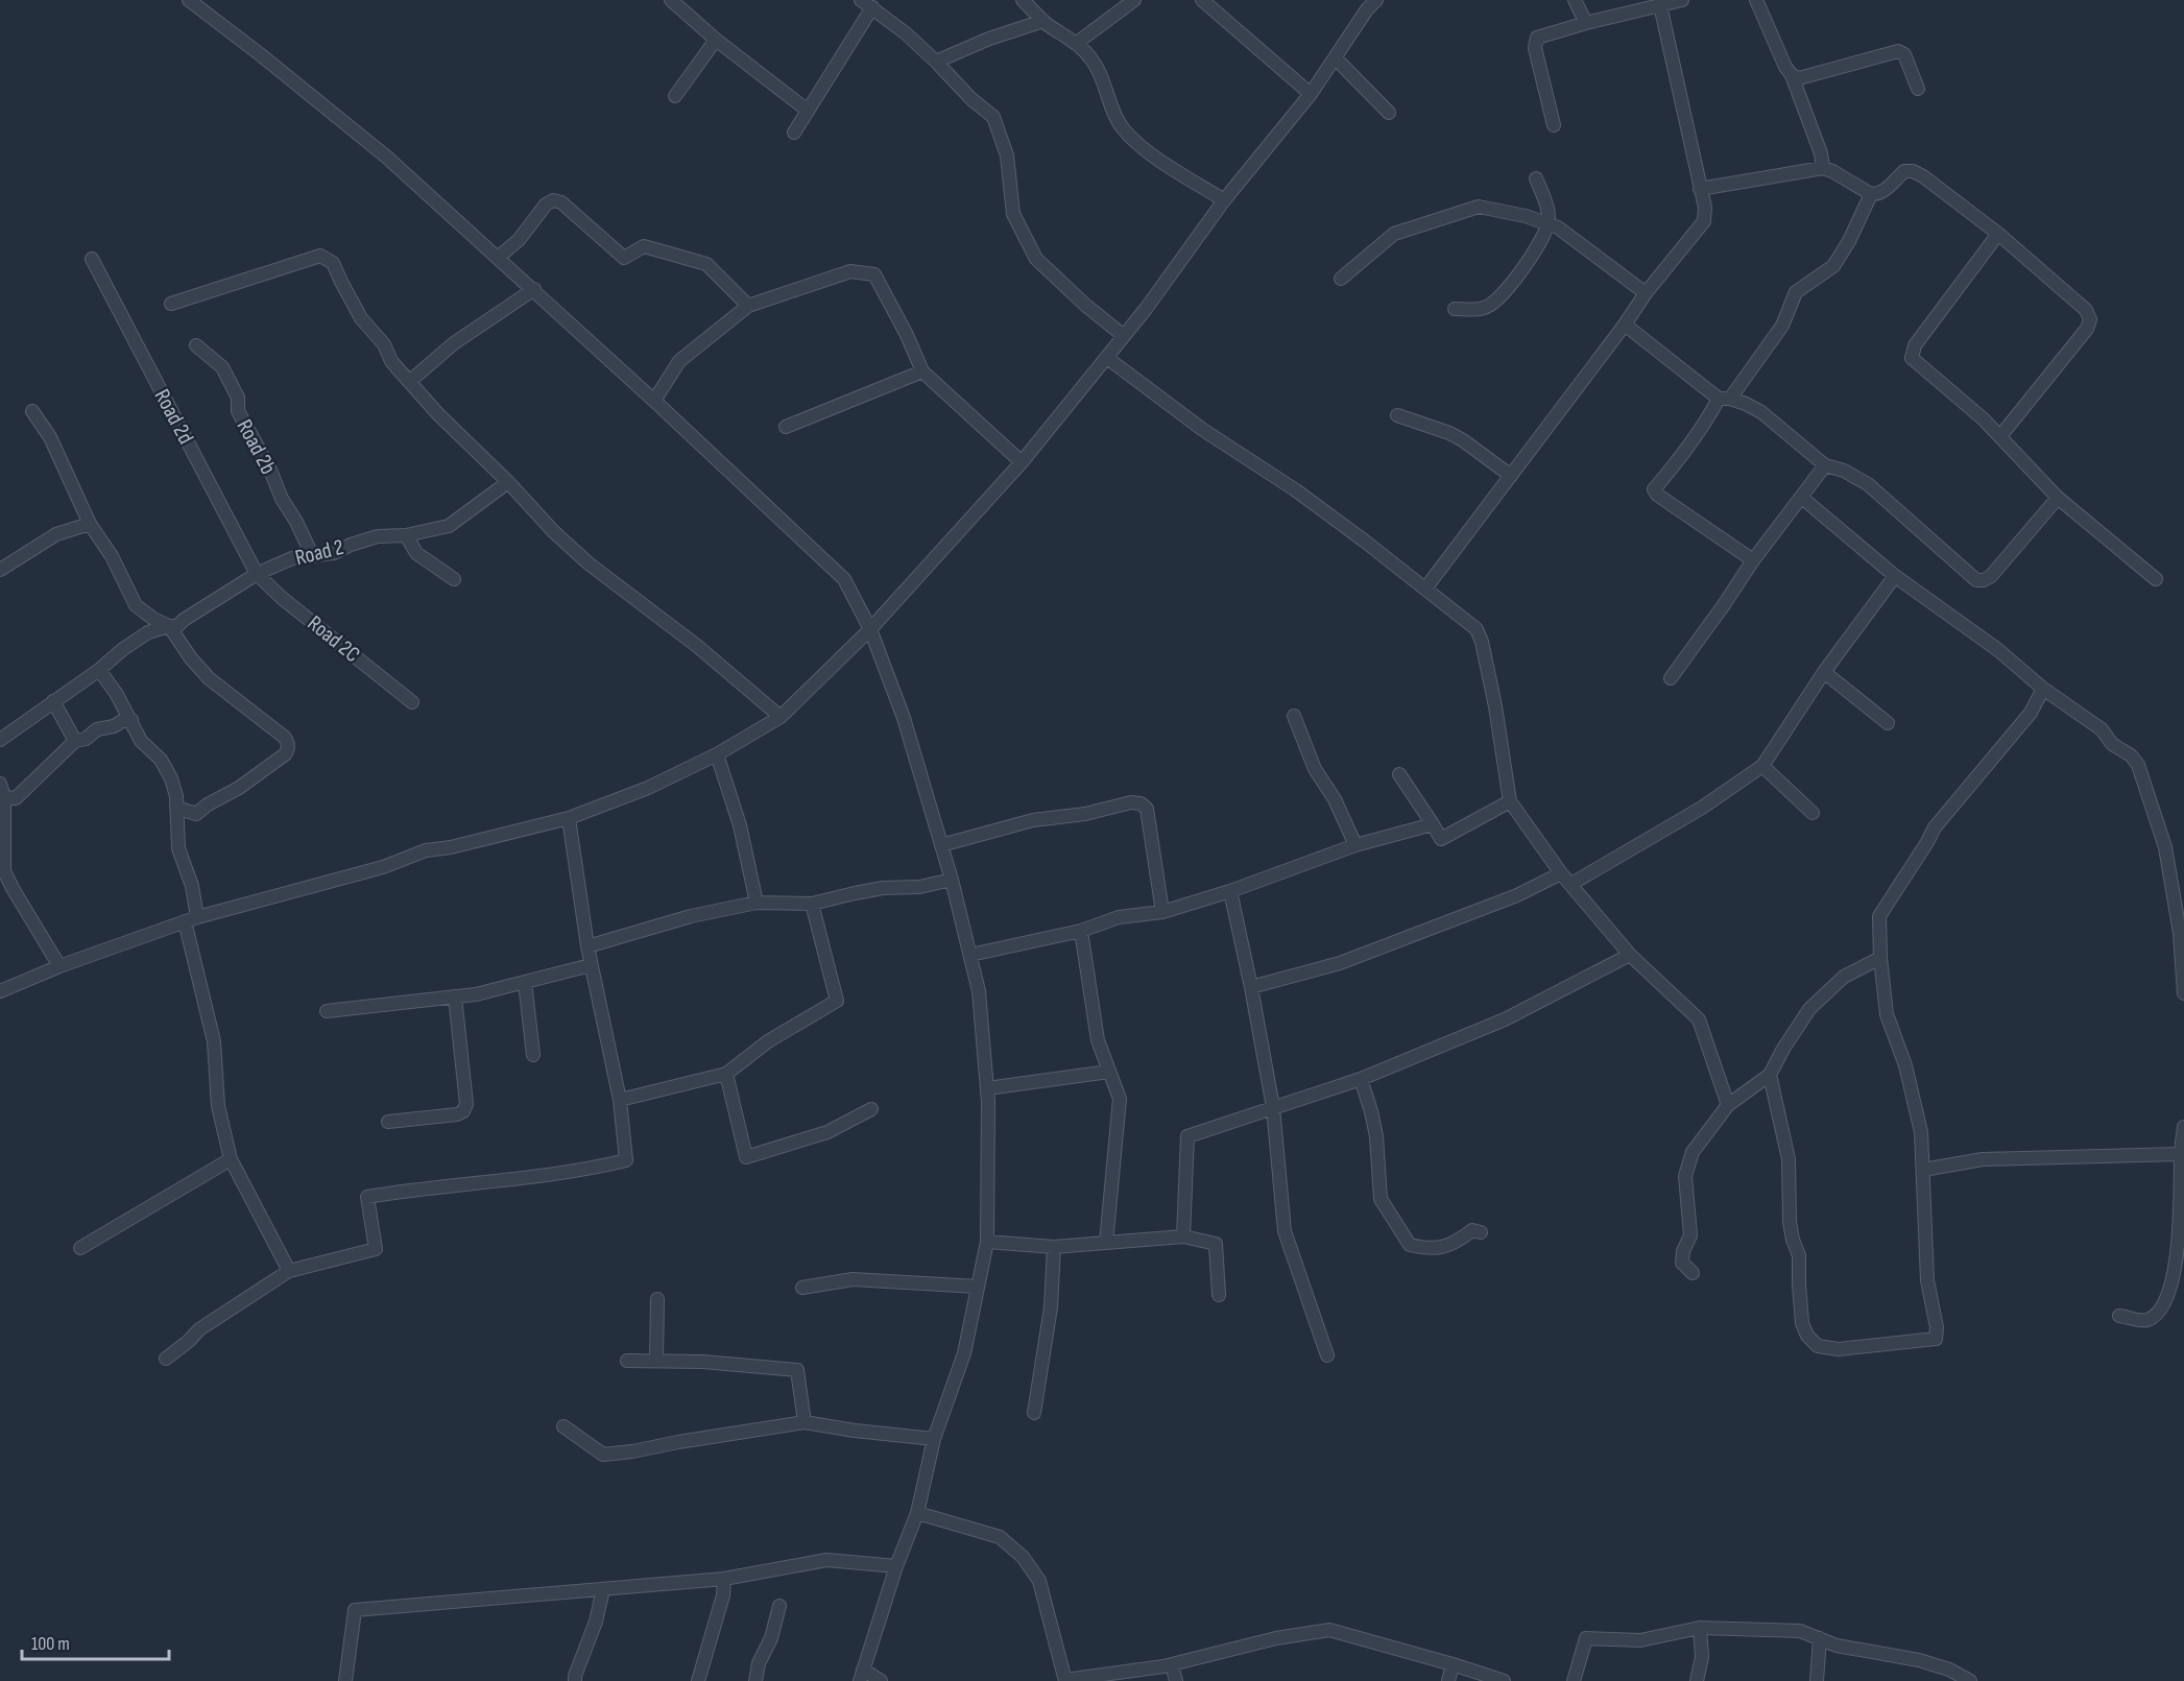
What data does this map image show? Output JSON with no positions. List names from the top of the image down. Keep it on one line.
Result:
{"streets":{"street":["Road 2d","Road 2b","Road 2","Road 2C"]},"crossings":[["Road 2d","Road 2"],["Road 2d","Road 2C"],["Road 2b","Road 2"],["Road 2","Road 2C"]],"scale_bar":"100 m"}
